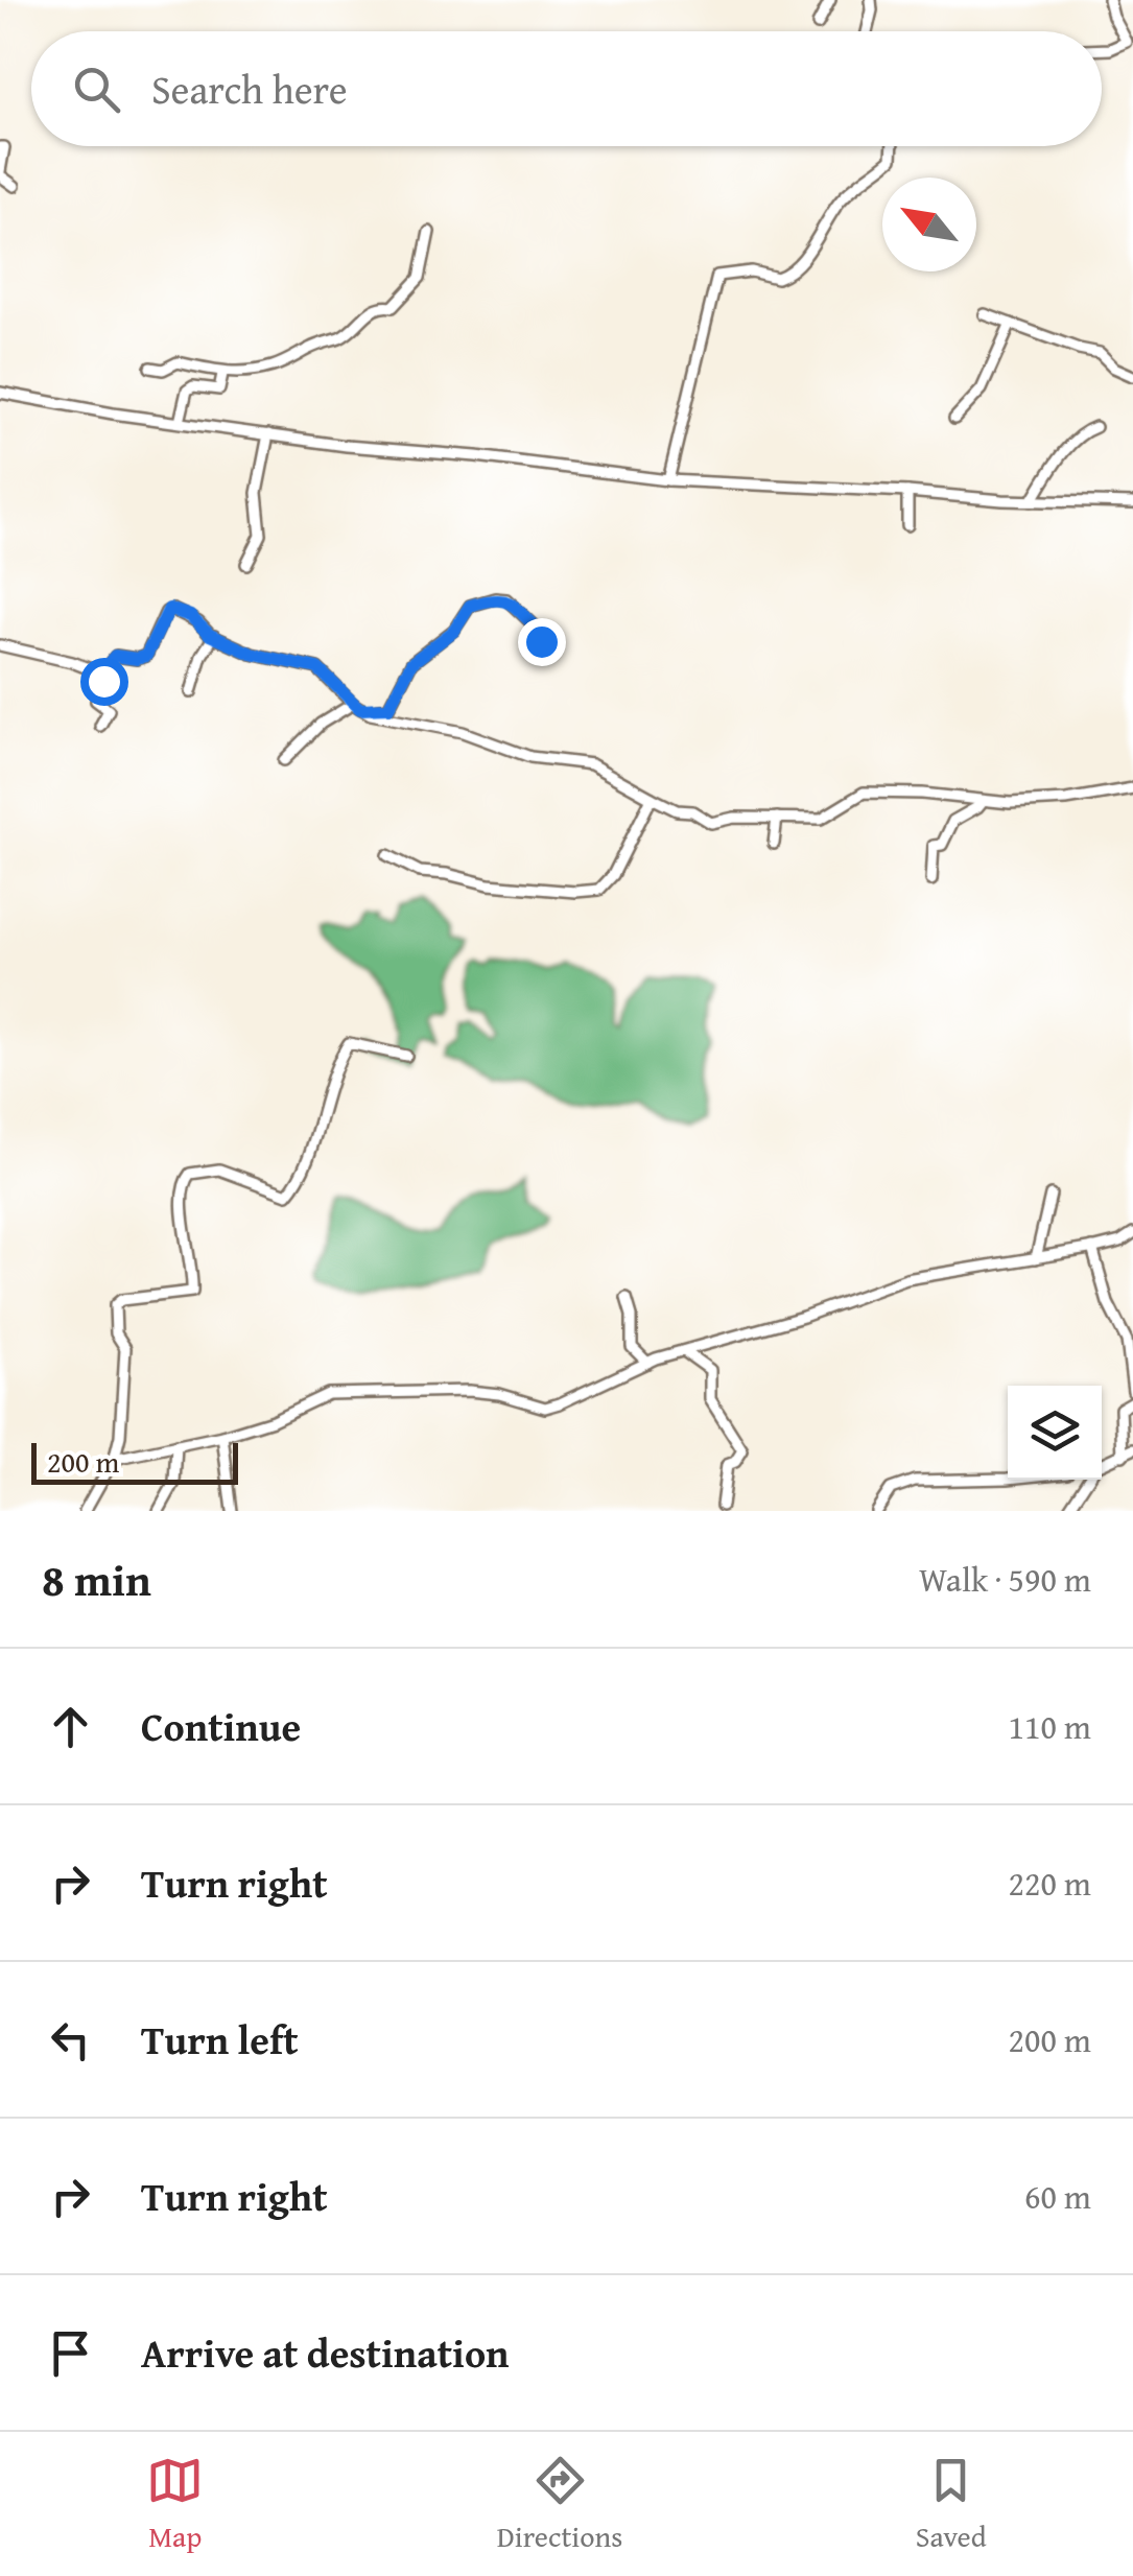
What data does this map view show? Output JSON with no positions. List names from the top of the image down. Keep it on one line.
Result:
{"scale_bar":"200 m","north":"top left","page":{"search":"Search here","scale":"200 m","heading":["8 min","Walk · 590 m"],"list":[["Continue","110 m"],["Turn right","220 m"],["Turn left","200 m"],["Turn right","60 m"],"Arrive at destination"],"nav":["Map","Directions","Saved"]}}
